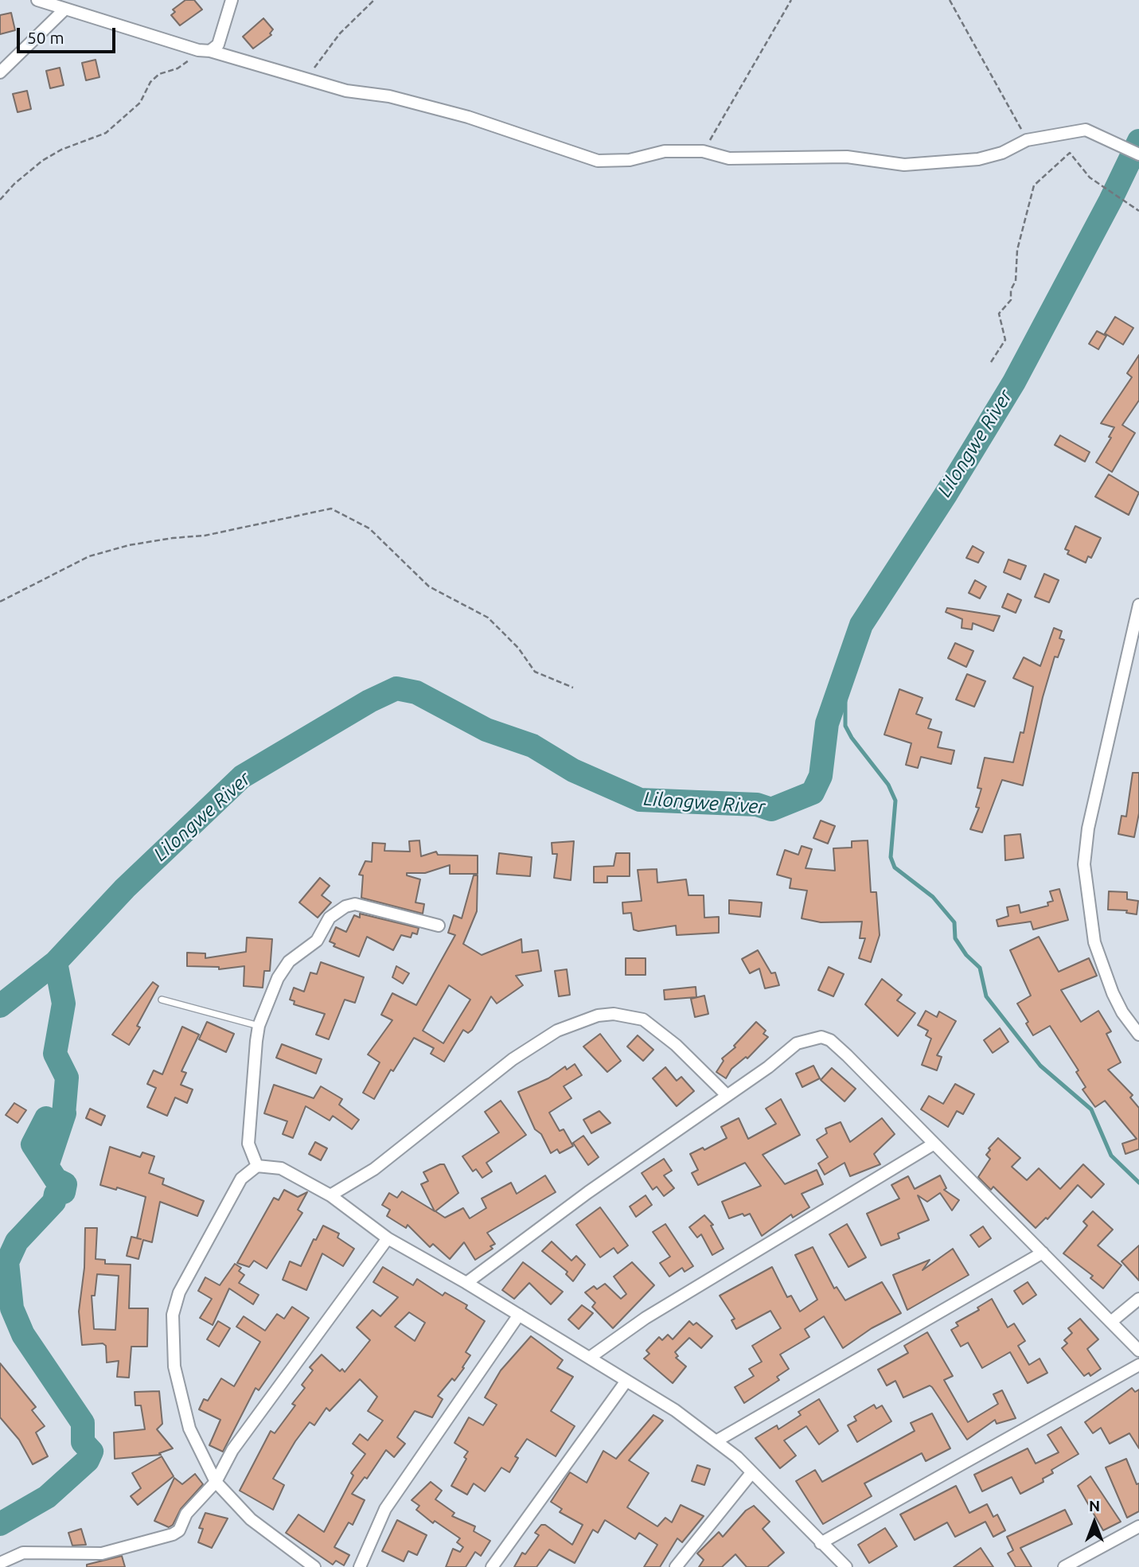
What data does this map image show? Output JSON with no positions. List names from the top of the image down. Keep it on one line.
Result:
{"water":["Lilongwe River"],"scale_bar":"50 m","north":"top"}
